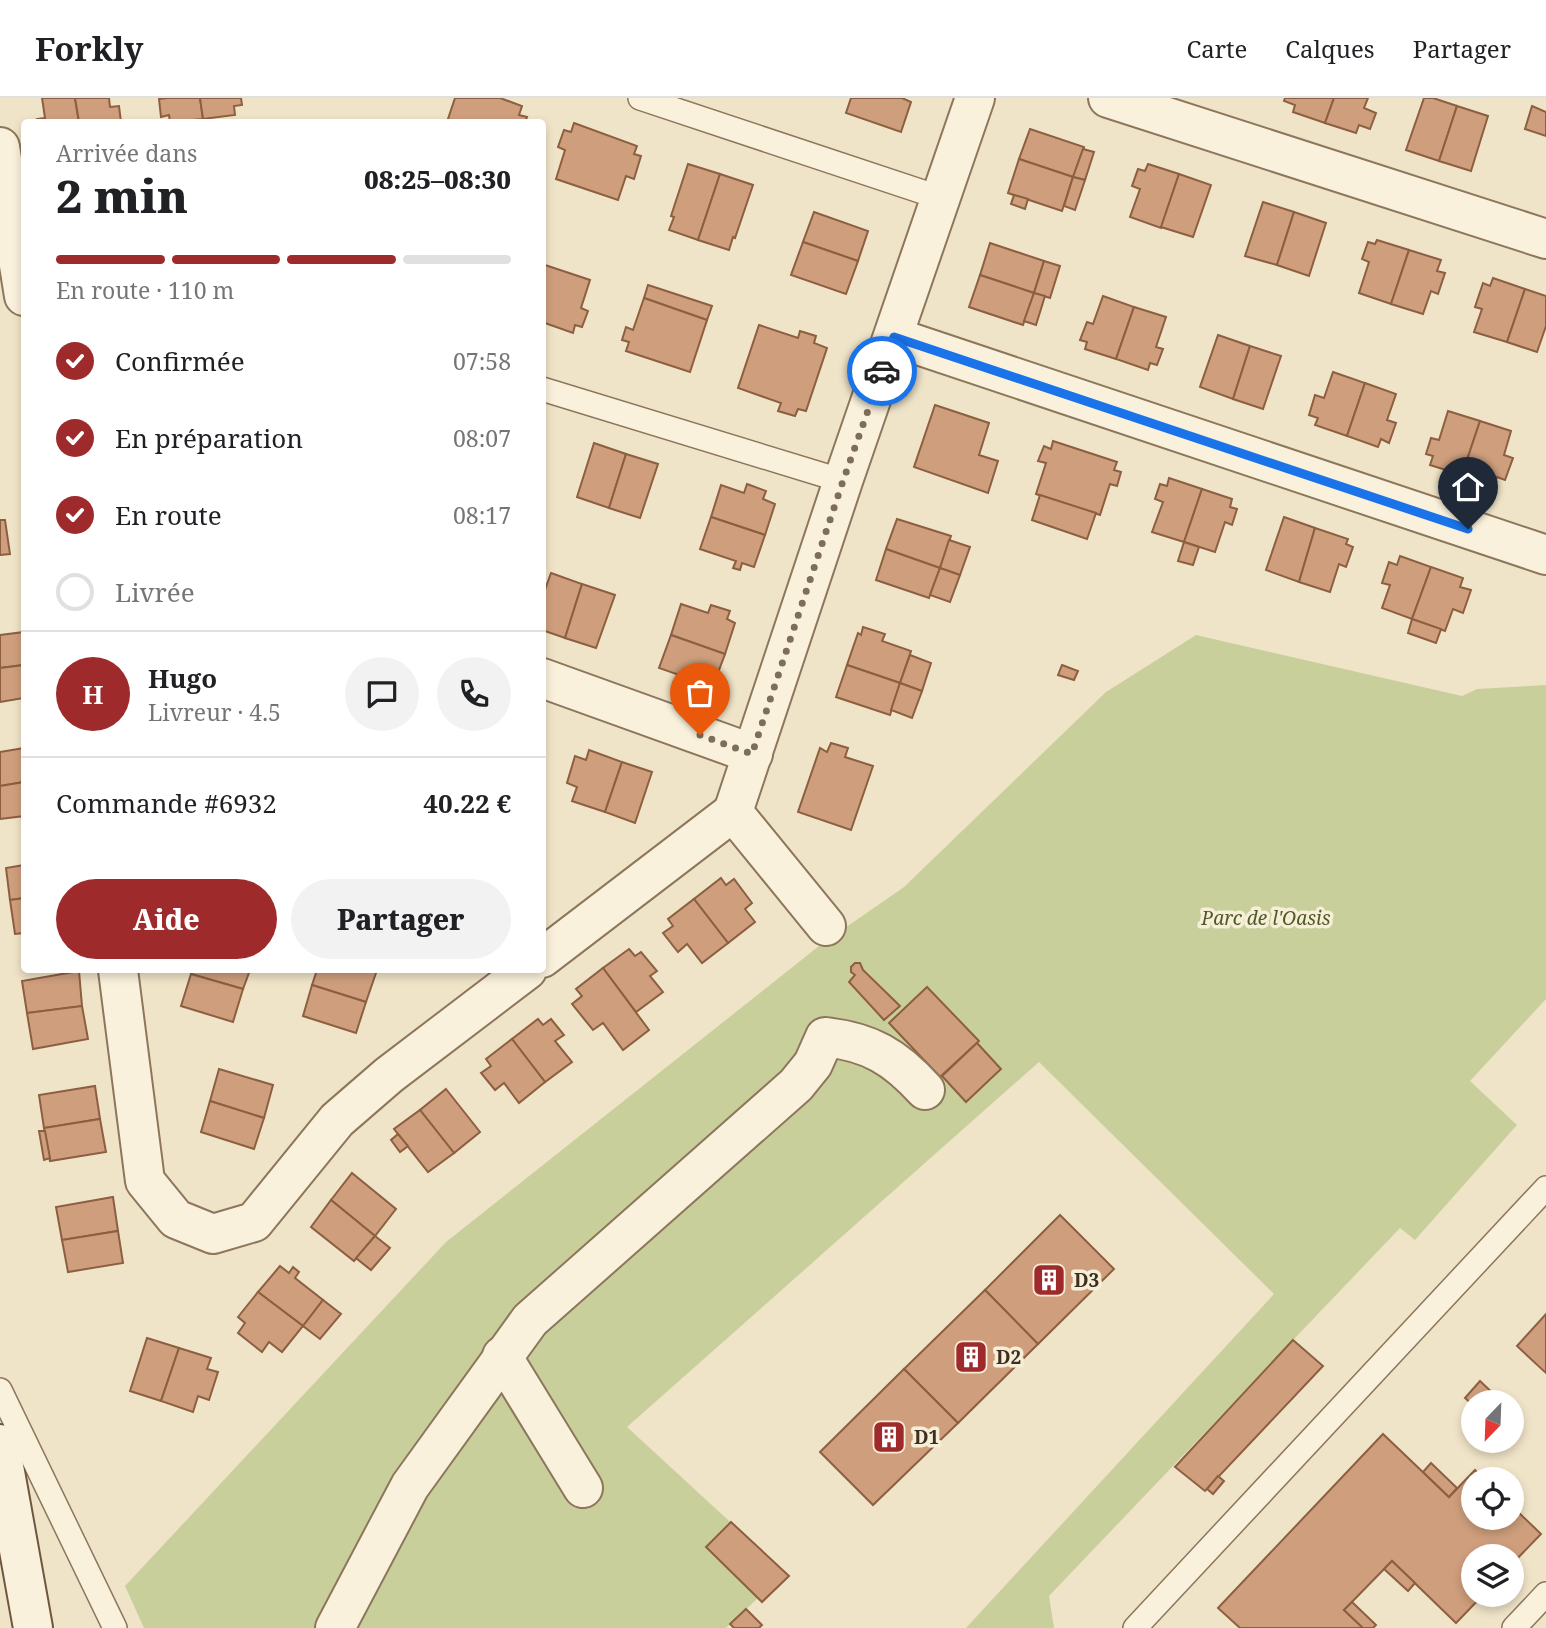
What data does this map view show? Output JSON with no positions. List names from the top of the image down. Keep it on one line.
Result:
{"parks":["Parc de l'Oasis"],"places":{"building":["D3","D2","D1"]},"north":"bottom left","page":{"header":"Forkly","nav":["Carte","Calques","Partager"],"heading":["2 min","Arrivée dans","08:25–08:30"],"panel":["Hugo","Livreur · 4.5","Commande #6932","40.22 €"],"bar":"En route · 110 m","list":[["Confirmée","07:58"],["En préparation","08:07"],["En route","08:17"],"Livrée"],"round":"H","buttons":["Aide","Partager"]}}
